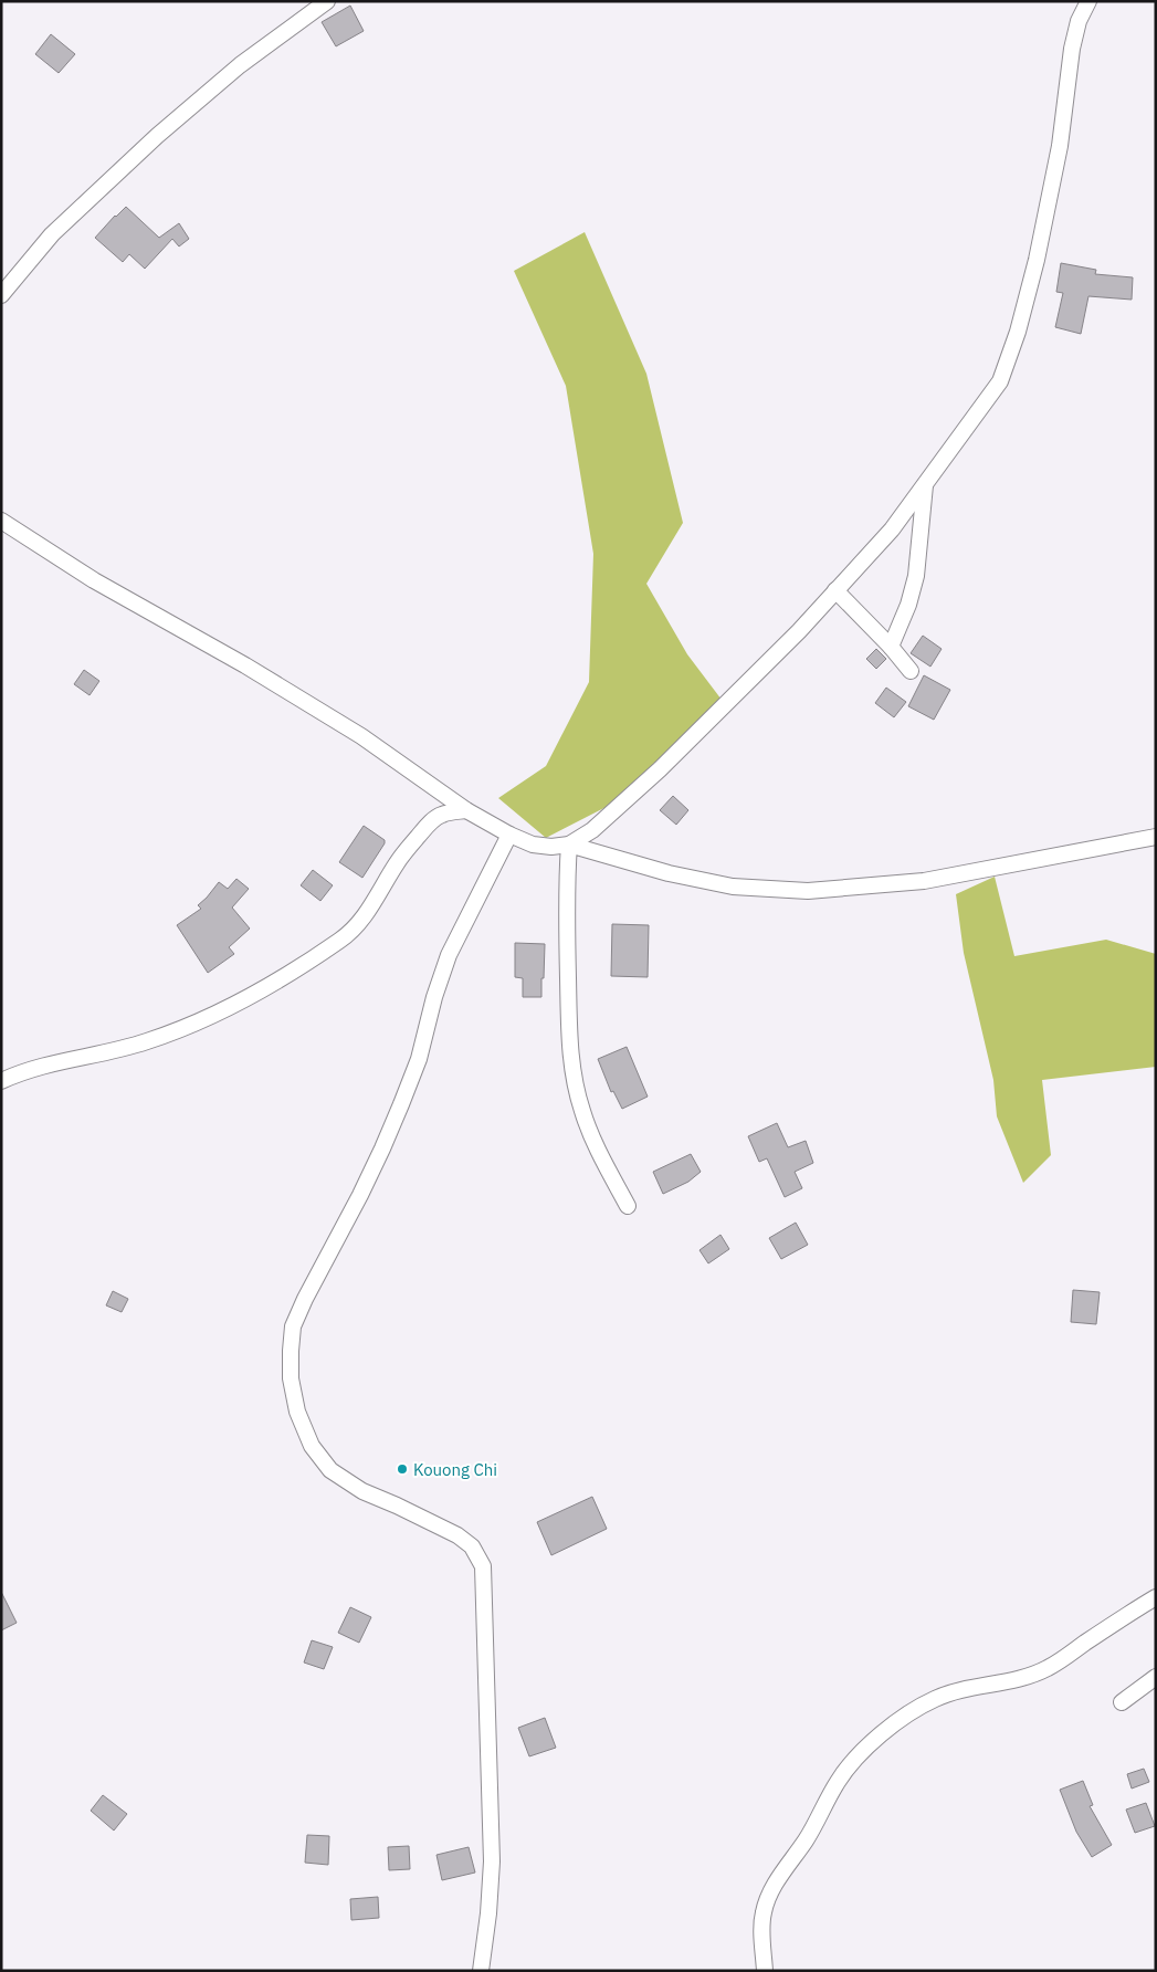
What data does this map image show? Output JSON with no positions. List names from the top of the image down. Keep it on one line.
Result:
{"places":["Kouong Chi"]}
